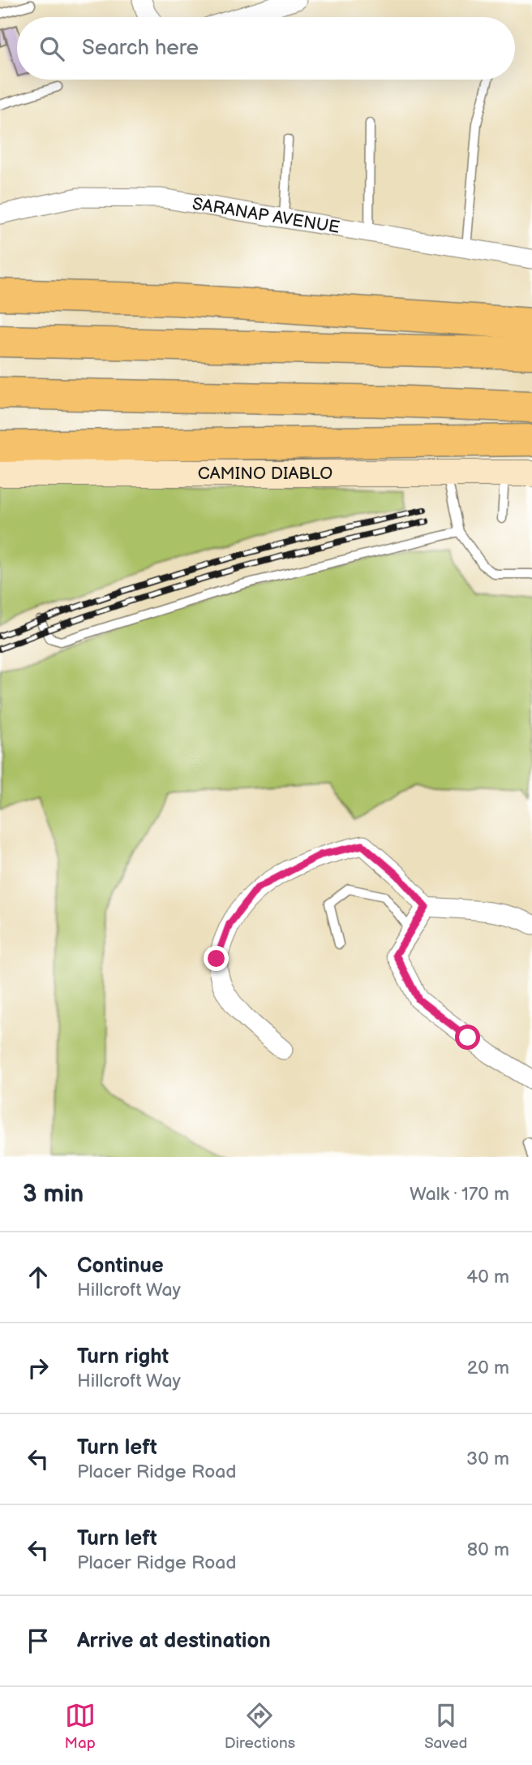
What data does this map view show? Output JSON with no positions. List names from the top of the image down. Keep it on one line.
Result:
{"streets":{"street":["SARANAP AVENUE","CAMINO DIABLO"]},"page":{"search":"Search here","heading":["3 min","Walk · 170 m"],"list":[["Continue","Hillcroft Way","40 m"],["Turn right","Hillcroft Way","20 m"],["Turn left","Placer Ridge Road","30 m"],["Turn left","Placer Ridge Road","80 m"],"Arrive at destination"],"nav":["Map","Directions","Saved"]}}
